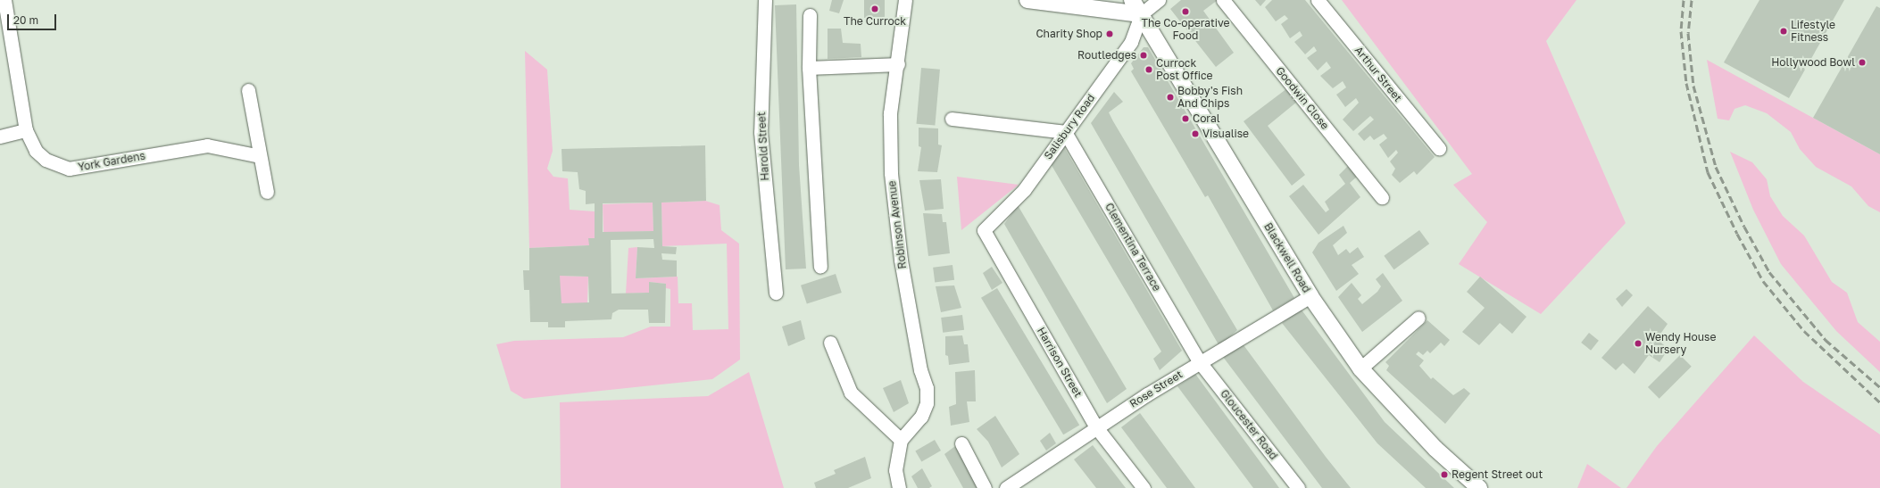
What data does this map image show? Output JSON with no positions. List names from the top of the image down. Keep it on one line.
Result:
{"streets":{"street":["Arthur Street","Goodwin Close","Salisbury Road","Harold Street","York Gardens","Robinson Avenue","Clementina Terrace","Blackwell Road","Harrison Street","Rose Street","Gloucester Road"]},"crossings":[["Salisbury Road","Clementina Terrace"],["Salisbury Road","Blackwell Road"],["Salisbury Road","Harrison Street"],["Clementina Terrace","Rose Street"],["Clementina Terrace","Gloucester Road"],["Blackwell Road","Rose Street"],["Harrison Street","Rose Street"],["Rose Street","Gloucester Road"]],"places":["The Currock","The Co-operative Food","Lifestyle Fitness","Charity Shop","Routledges","Hollywood Bowl","Currock Post Office","Bobby's Fish And Chips","Coral","Visualise","Wendy House Nursery","Regent Street out"],"scale_bar":"20 m"}
